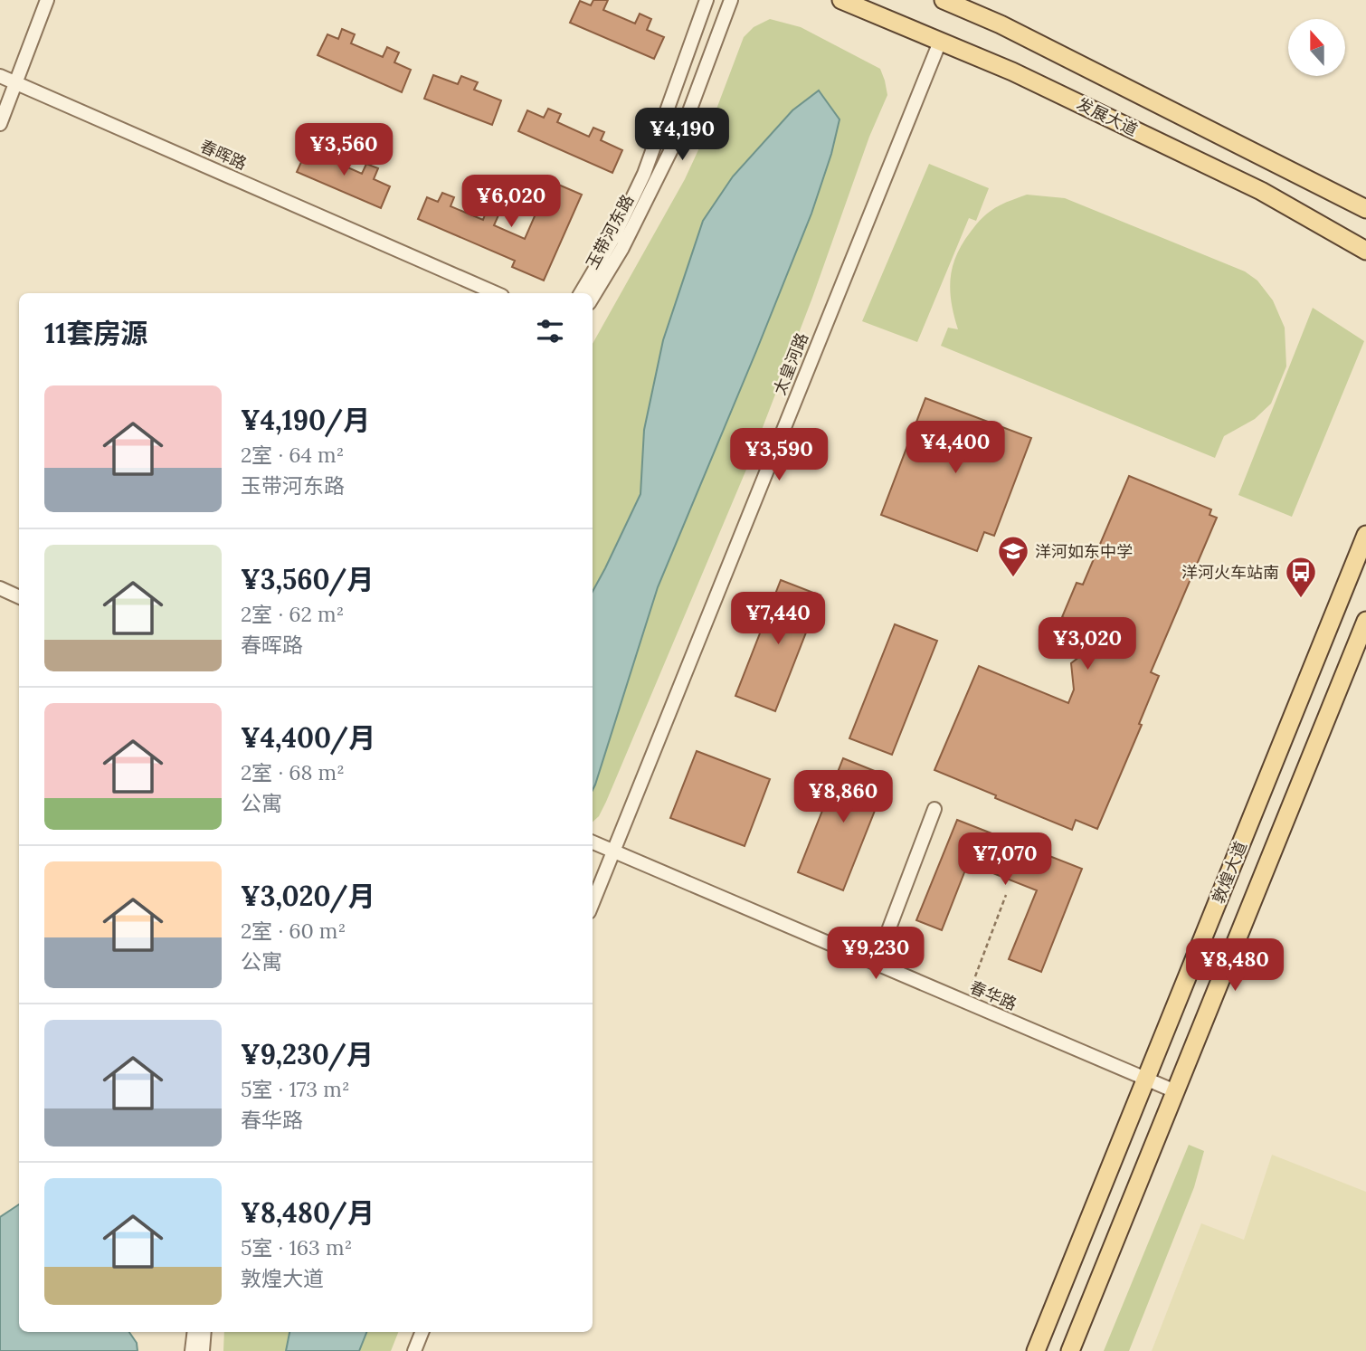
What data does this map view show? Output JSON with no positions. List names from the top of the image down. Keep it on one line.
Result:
{"streets":{"main road":["发展大道","敦煌大道"],"street":["春晖路","玉带河东路","太皇河路","春华路"]},"crossings":[["发展大道","太皇河路"],["太皇河路","春华路"],["敦煌大道","春华路"]],"places":{"school or university":["洋河如东中学"],"bus stop":["洋河火车站南"]},"north":"top","page":{"price":["¥4,190","¥3,560","¥6,020","¥4,400","¥3,590","¥7,440","¥3,020","¥8,860","¥7,070","¥9,230","¥8,480"],"heading":"11套房源","list":[{"name":"¥4,190/月","note":"2室 · 64 m² · 玉带河东路"},{"name":"¥3,560/月","note":"2室 · 62 m² · 春晖路"},{"name":"¥4,400/月","note":"2室 · 68 m² · 公寓"},{"name":"¥3,020/月","note":"2室 · 60 m² · 公寓"},{"name":"¥9,230/月","note":"5室 · 173 m² · 春华路"},{"name":"¥8,480/月","note":"5室 · 163 m² · 敦煌大道"}]}}
